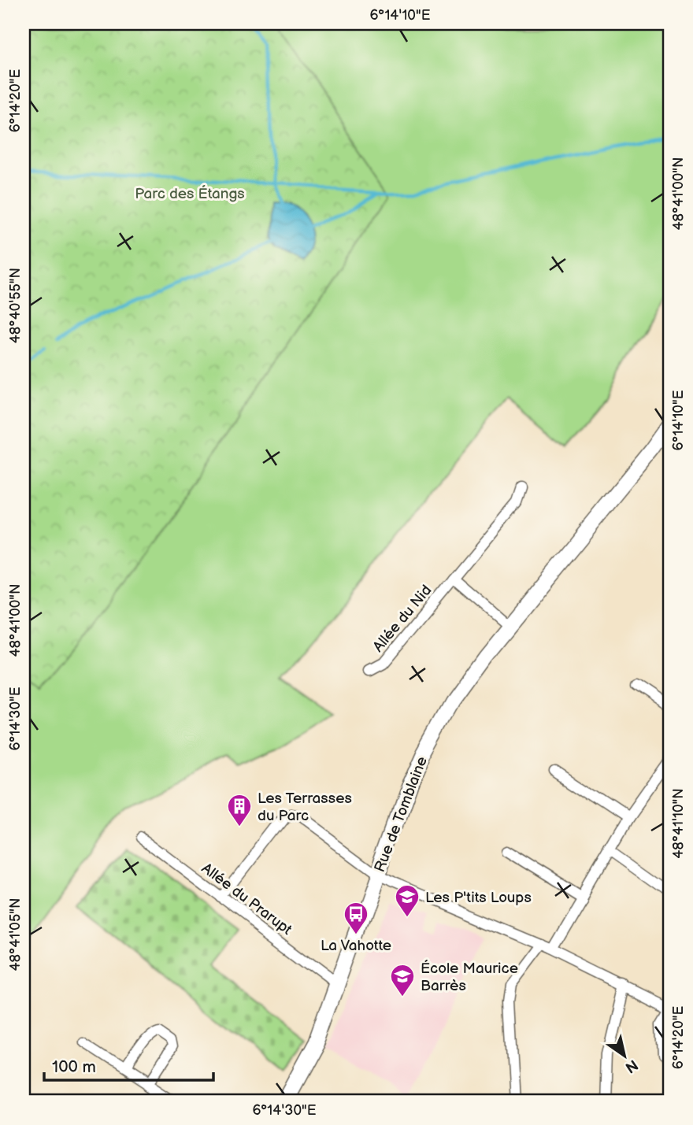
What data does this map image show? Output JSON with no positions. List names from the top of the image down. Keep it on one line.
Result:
{"streets":{"main road":["Rue de Tomblaine"],"street":["Allée du Nid","Allée du Prarupt"]},"crossings":[["Rue de Tomblaine","Allée du Prarupt"]],"parks":["Parc des Étangs"],"places":{"building":["Les Terrasses du Parc"],"school or university":["Les P'tits Loups","École Maurice Barrès"],"bus stop":["La Vahotte"]},"scale_bar":"100 m","north":"bottom right","coordinates":["6°14'10\"E","6°14'20\"E","48°41'00\"N","48°40'55\"N","6°14'30\"E","48°41'10\"N","48°41'05\"N"]}
